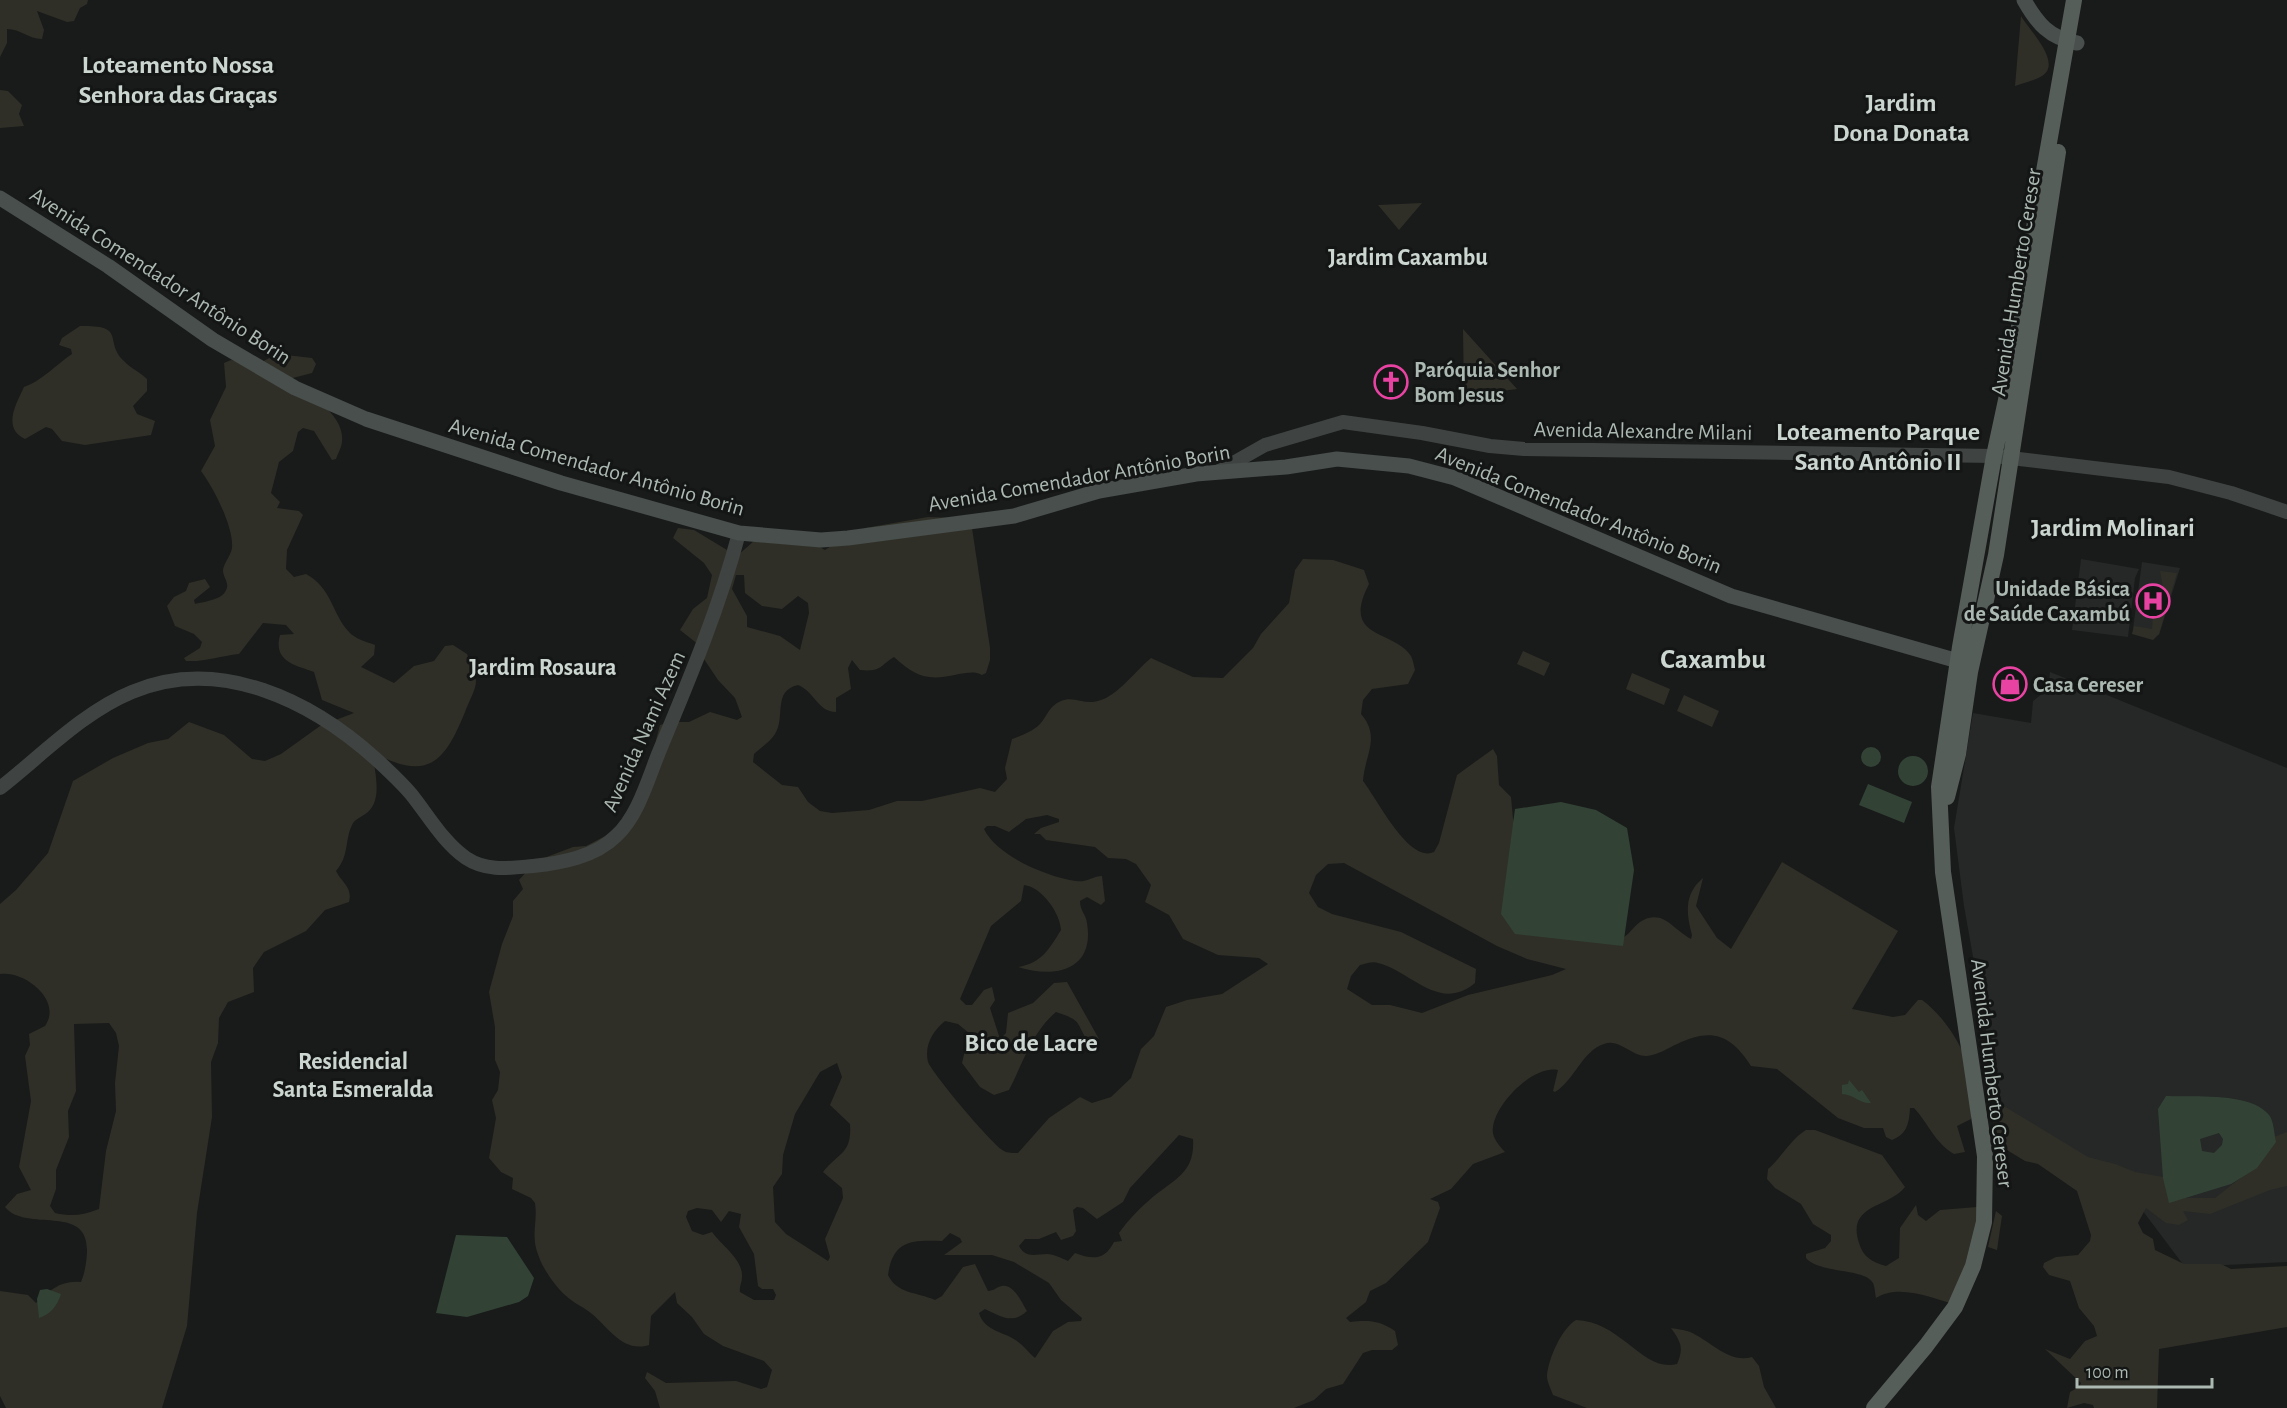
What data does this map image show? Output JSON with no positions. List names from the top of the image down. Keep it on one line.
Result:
{"streets":{"main road":["Avenida Comendador Antônio Borin","Avenida Humberto Cereser"],"street":["Avenida Alexandre Milani","Avenida Nami Azem"]},"crossings":[["Avenida Comendador Antônio Borin","Avenida Humberto Cereser"],["Avenida Comendador Antônio Borin","Avenida Alexandre Milani"],["Avenida Comendador Antônio Borin","Avenida Nami Azem"],["Avenida Humberto Cereser","Avenida Alexandre Milani"]],"districts":["Loteamento Nossa Senhora das Graças","Jardim Dona Donata","Jardim Caxambu","Loteamento Parque Santo Antônio II","Jardim Molinari","Caxambu","Jardim Rosaura","Bico de Lacre","Residencial Santa Esmeralda"],"places":{"church":["Paróquia Senhor Bom Jesus"],"hospital":["Unidade Básica de Saúde Caxambú"],"shop":["Casa Cereser"]},"scale_bar":"100 m"}
